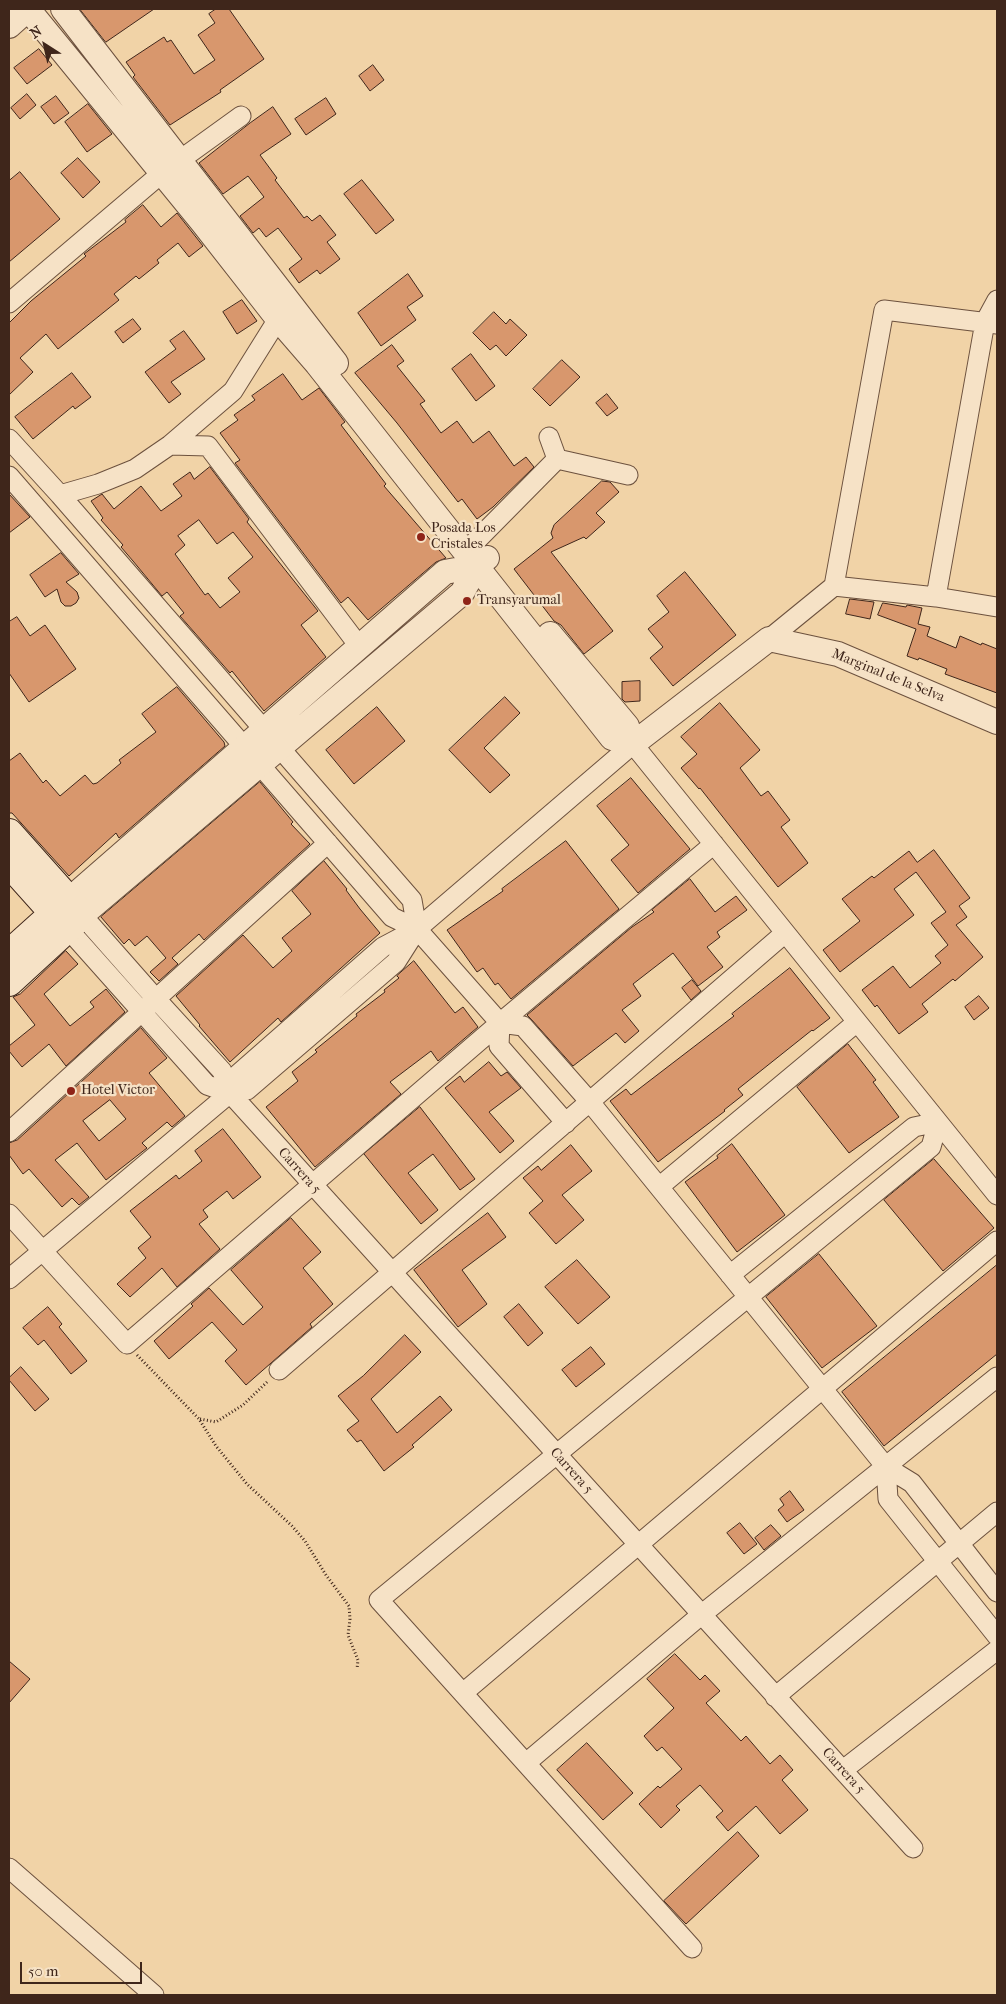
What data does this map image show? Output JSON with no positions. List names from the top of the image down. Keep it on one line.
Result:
{"streets":{"main road":["Carrera 5"],"street":["Marginal de la Selva"]},"places":["Posada Los Cristales","Transyarumal","Hotel Victor"],"scale_bar":"50 m","north":"top left"}
